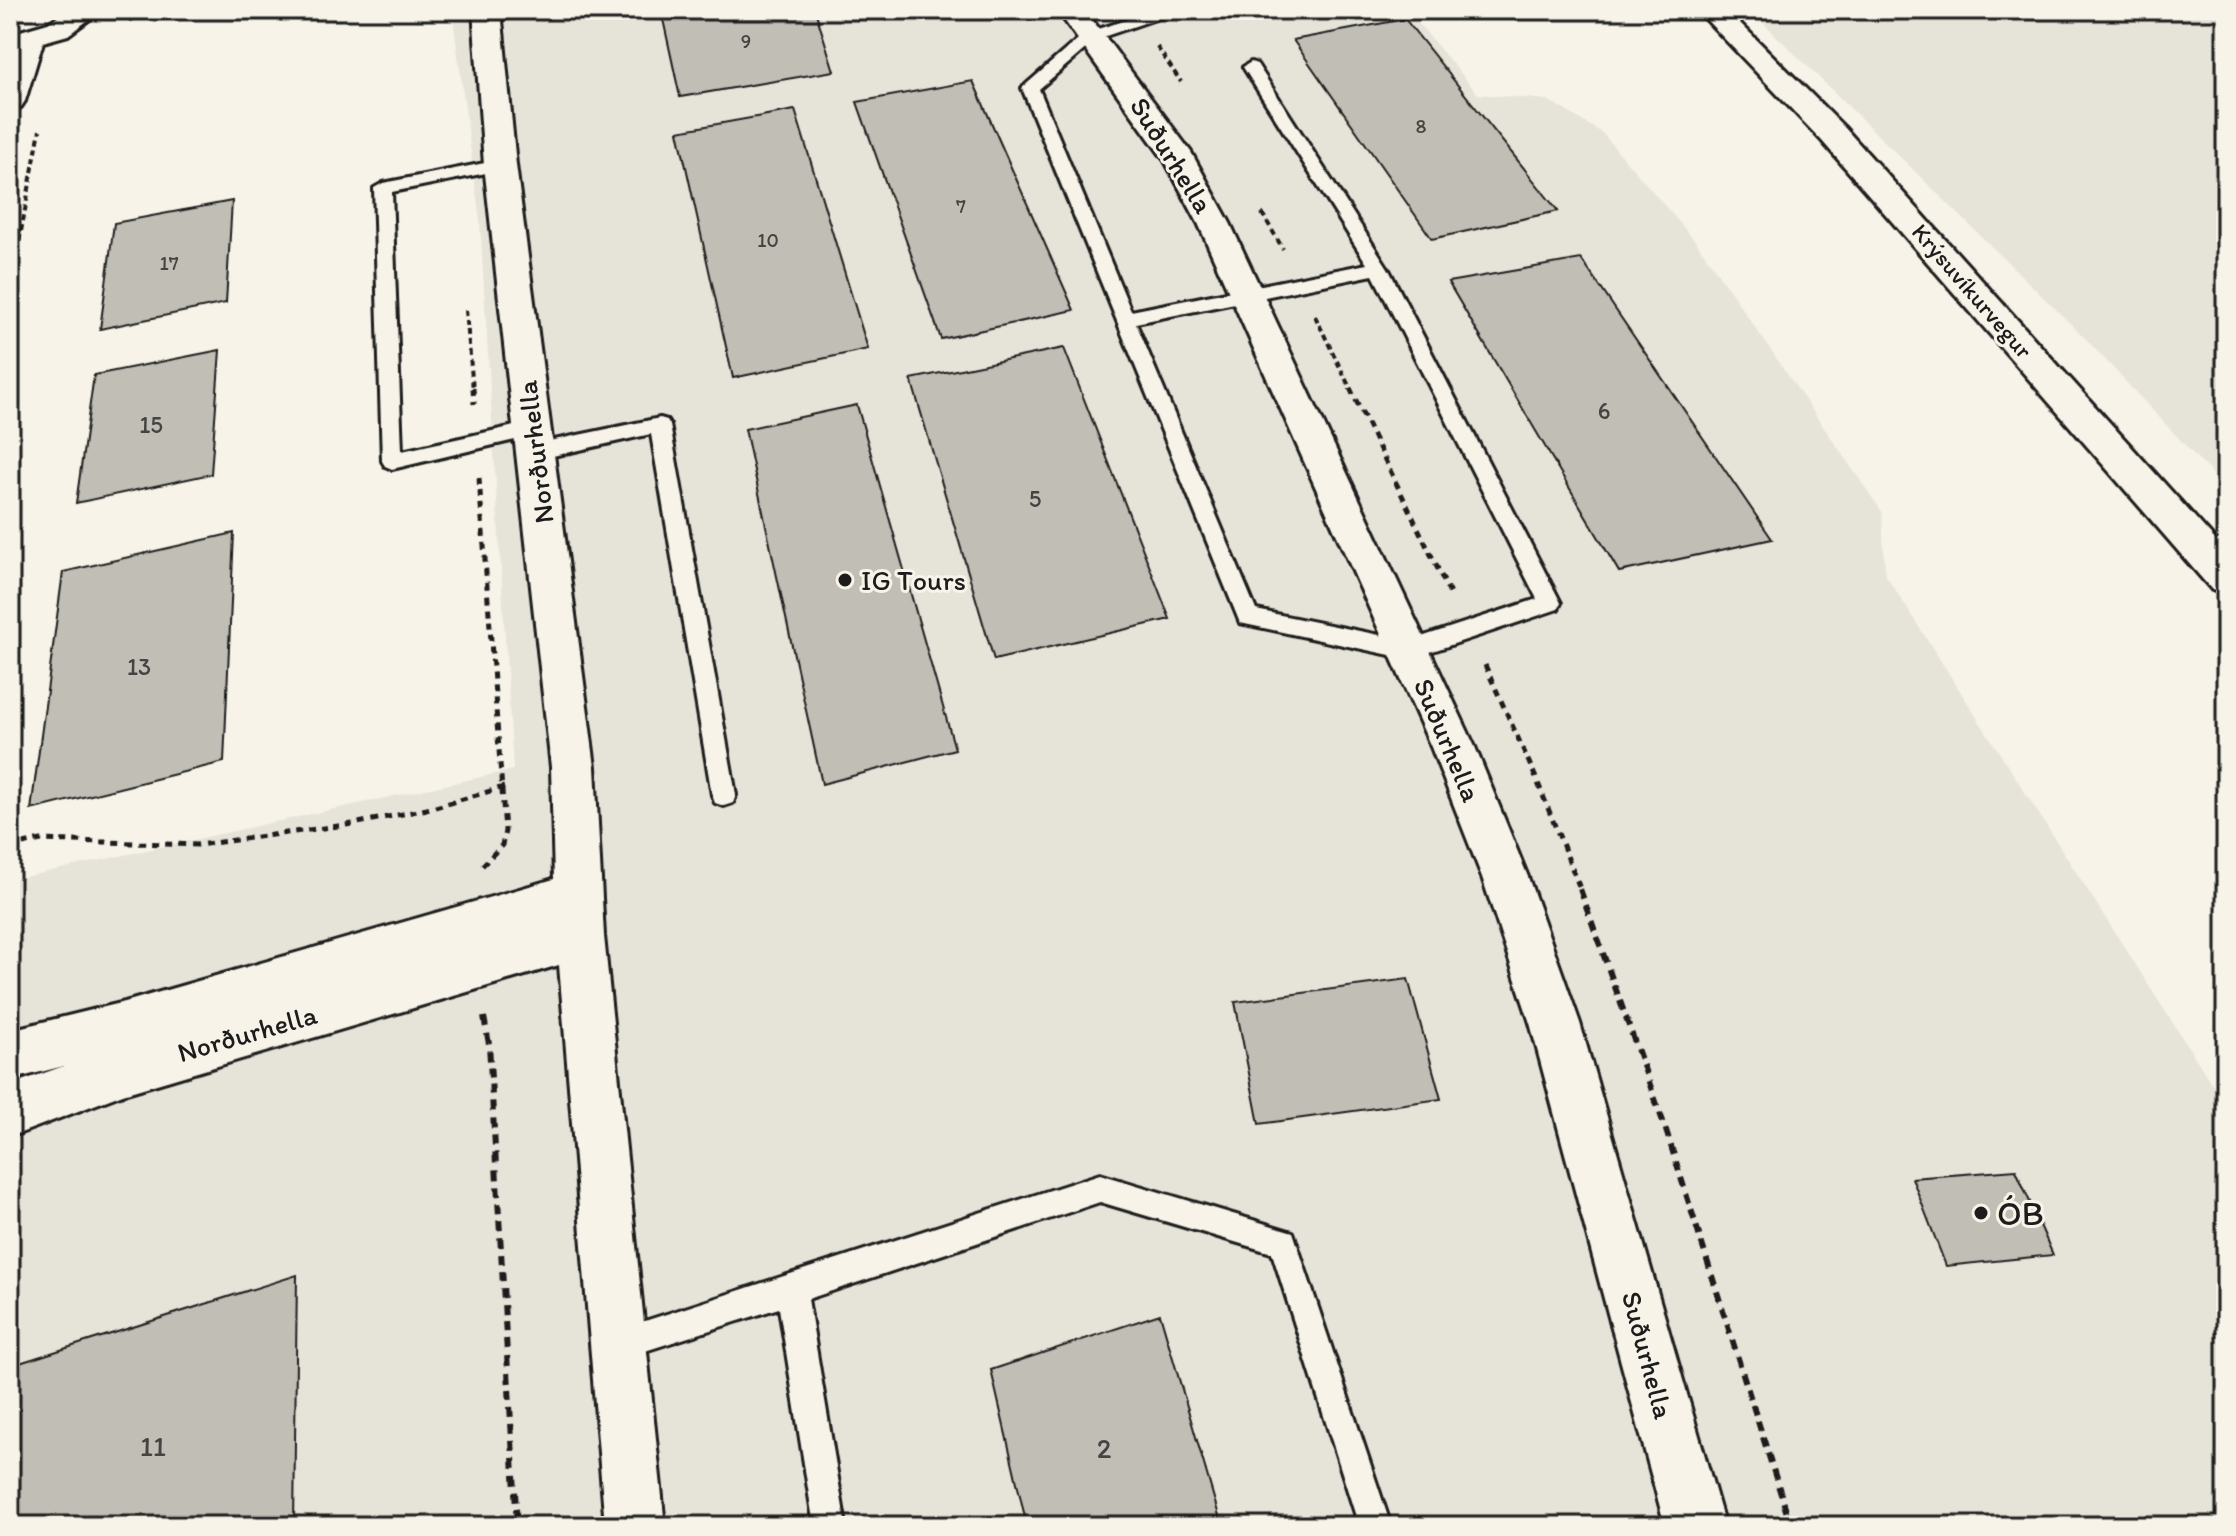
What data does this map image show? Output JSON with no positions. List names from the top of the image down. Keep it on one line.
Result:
{"streets":{"street":["Suðurhella","Krýsuvíkurvegur","Norðurhella"]},"places":["IG Tours","ÓB"],"house_numbers":["9","8","7","10","17","6","15","5","13","11","2"]}
